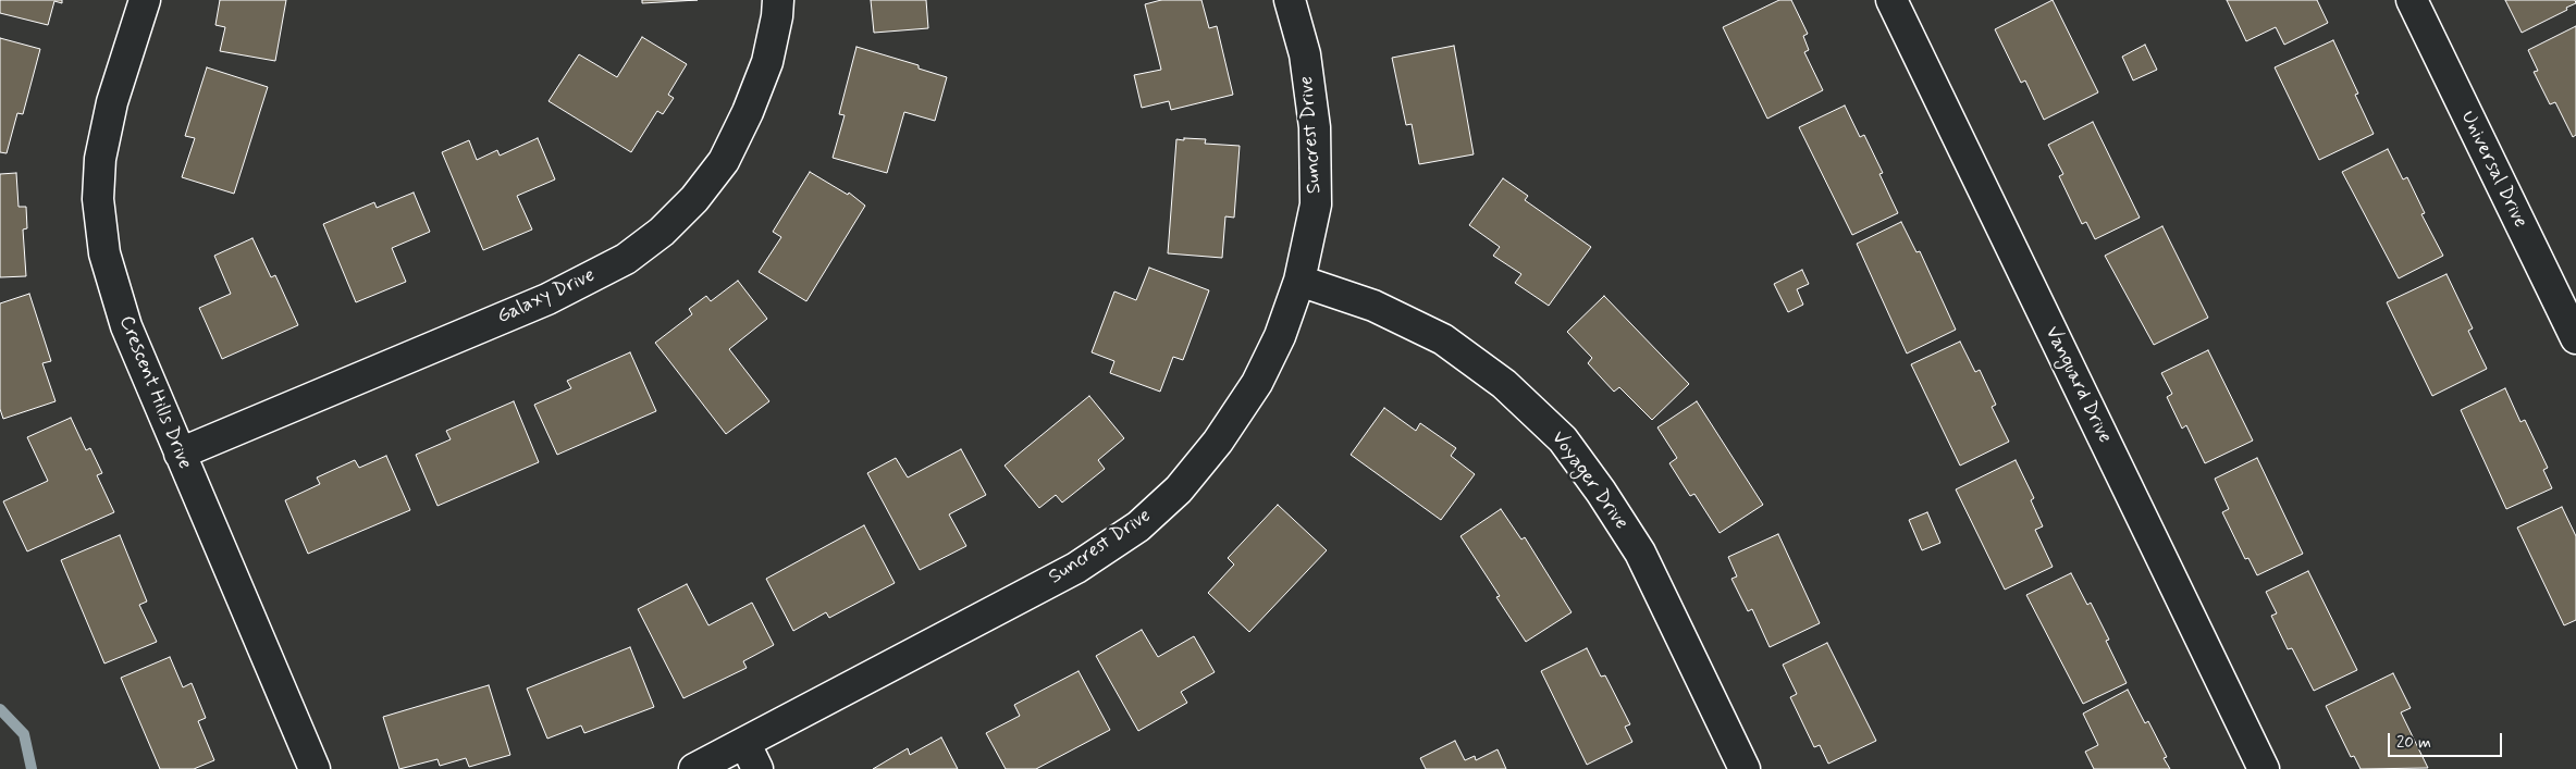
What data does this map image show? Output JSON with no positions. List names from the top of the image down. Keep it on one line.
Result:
{"streets":{"street":["Suncrest Drive","Universal Drive","Galaxy Drive","Vanguard Drive","Crescent Hills Drive","Voyager Drive"]},"crossings":[["Suncrest Drive","Voyager Drive"],["Galaxy Drive","Crescent Hills Drive"]],"scale_bar":"20 m"}
